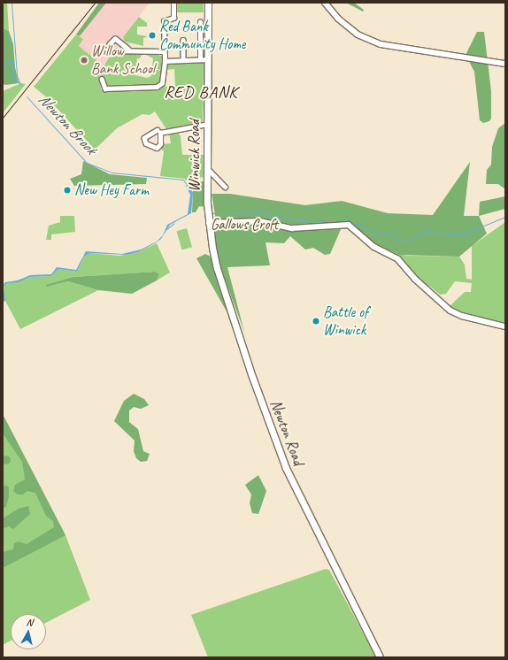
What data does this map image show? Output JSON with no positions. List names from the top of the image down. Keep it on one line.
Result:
{"streets":{"main road":["Winwick Road","Newton Road"]},"crossings":[["Winwick Road","Newton Road"]],"districts":["RED BANK"],"water":["Newton Brook"],"parks":["Gallows Croft"],"places":["Red Bank Community Home","Willow Bank School","New Hey Farm","Battle of Winwick"],"north":"top"}
